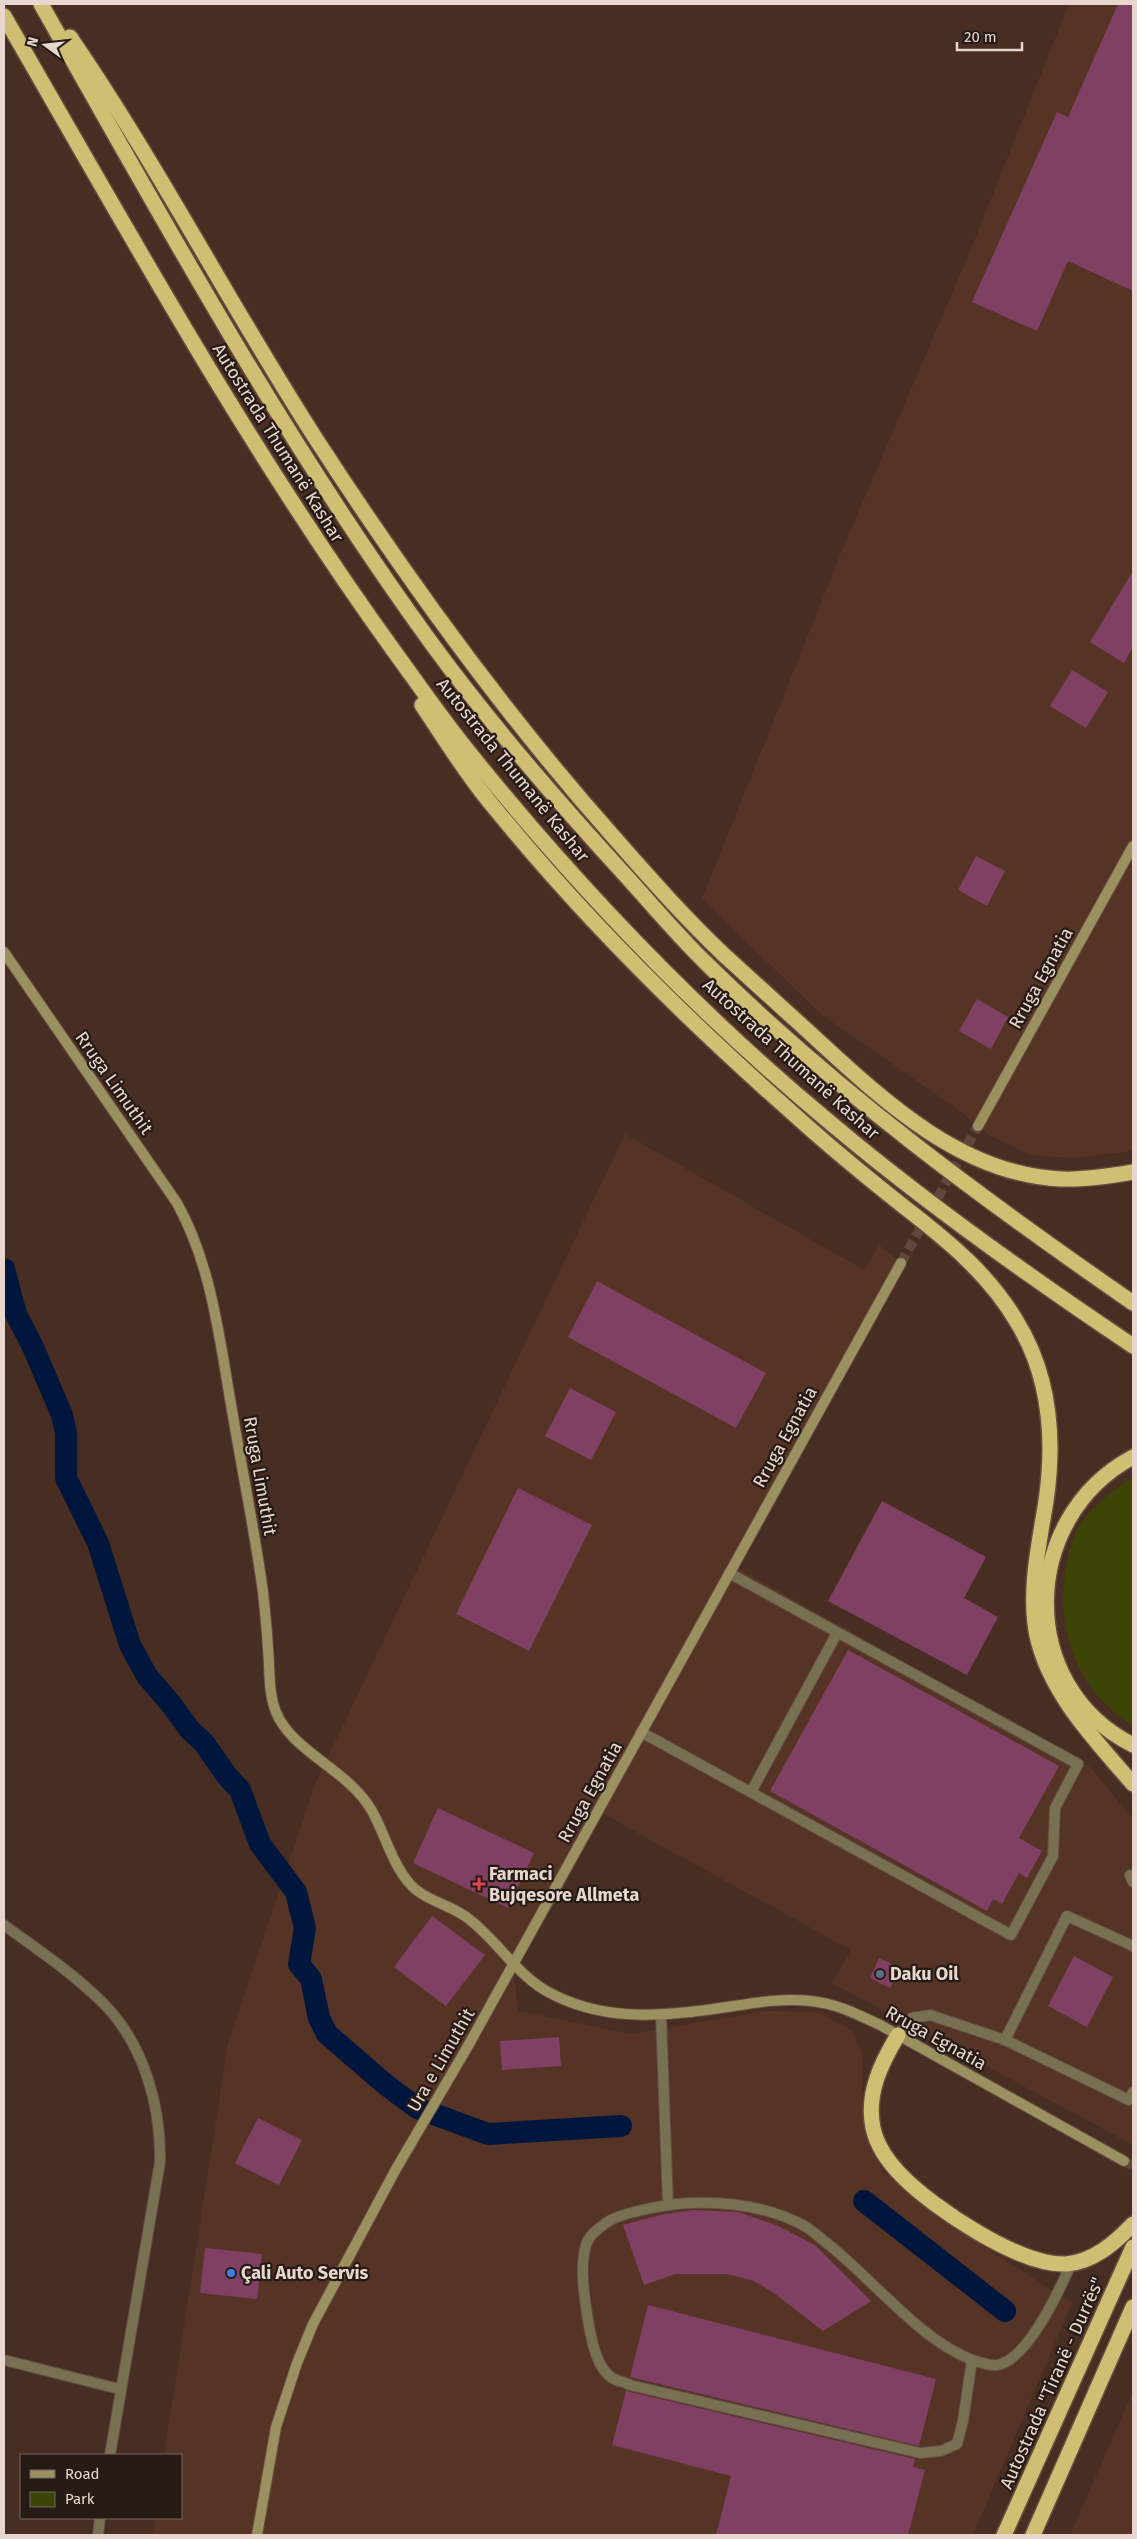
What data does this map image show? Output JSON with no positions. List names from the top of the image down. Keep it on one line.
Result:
{"streets":{"highway":["Autostrada Thumanë Kashar","Autostrada \"Tiranë - Durrës\""],"main road":["Rruga Egnatia","Rruga Limuthit","Ura e Limuthit"]},"crossings":[["Rruga Egnatia","Rruga Limuthit"],["Rruga Egnatia","Ura e Limuthit"],["Rruga Limuthit","Ura e Limuthit"]],"places":{"health":["Farmaci Bujqesore Allmeta"],"other":["Daku Oil","Çali Auto Servis"]},"legend":["Road","Park"],"scale_bar":"20 m","north":"left"}
